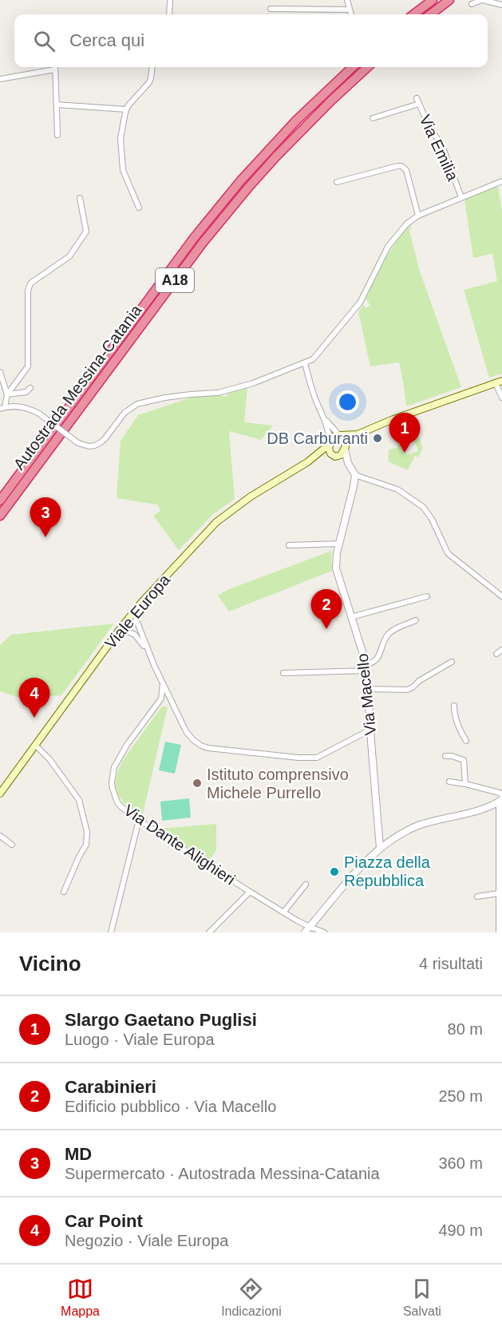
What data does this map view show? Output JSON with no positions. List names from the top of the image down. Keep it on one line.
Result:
{"streets":{"highway":["A18","Autostrada Messina-Catania"],"main road":["Viale Europa"],"street":["Via Emilia","Via Macello","Via Dante Alighieri"]},"places":["DB Carburanti","Istituto comprensivo Michele Purrello","Piazza della Repubblica"],"page":{"search":"Cerca qui","pins":["1","3","2","4"],"heading":["Vicino","4 risultati"],"list":[{"mark":"1","name":"Slargo Gaetano Puglisi","note":"Luogo · Viale Europa","value":"80 m"},{"mark":"2","name":"Carabinieri","note":"Edificio pubblico · Via Macello","value":"250 m"},{"mark":"3","name":"MD","note":"Supermercato · Autostrada Messina-Catania","value":"360 m"},{"mark":"4","name":"Car Point","note":"Negozio · Viale Europa","value":"490 m"}],"nav":["Mappa","Indicazioni","Salvati"]}}
